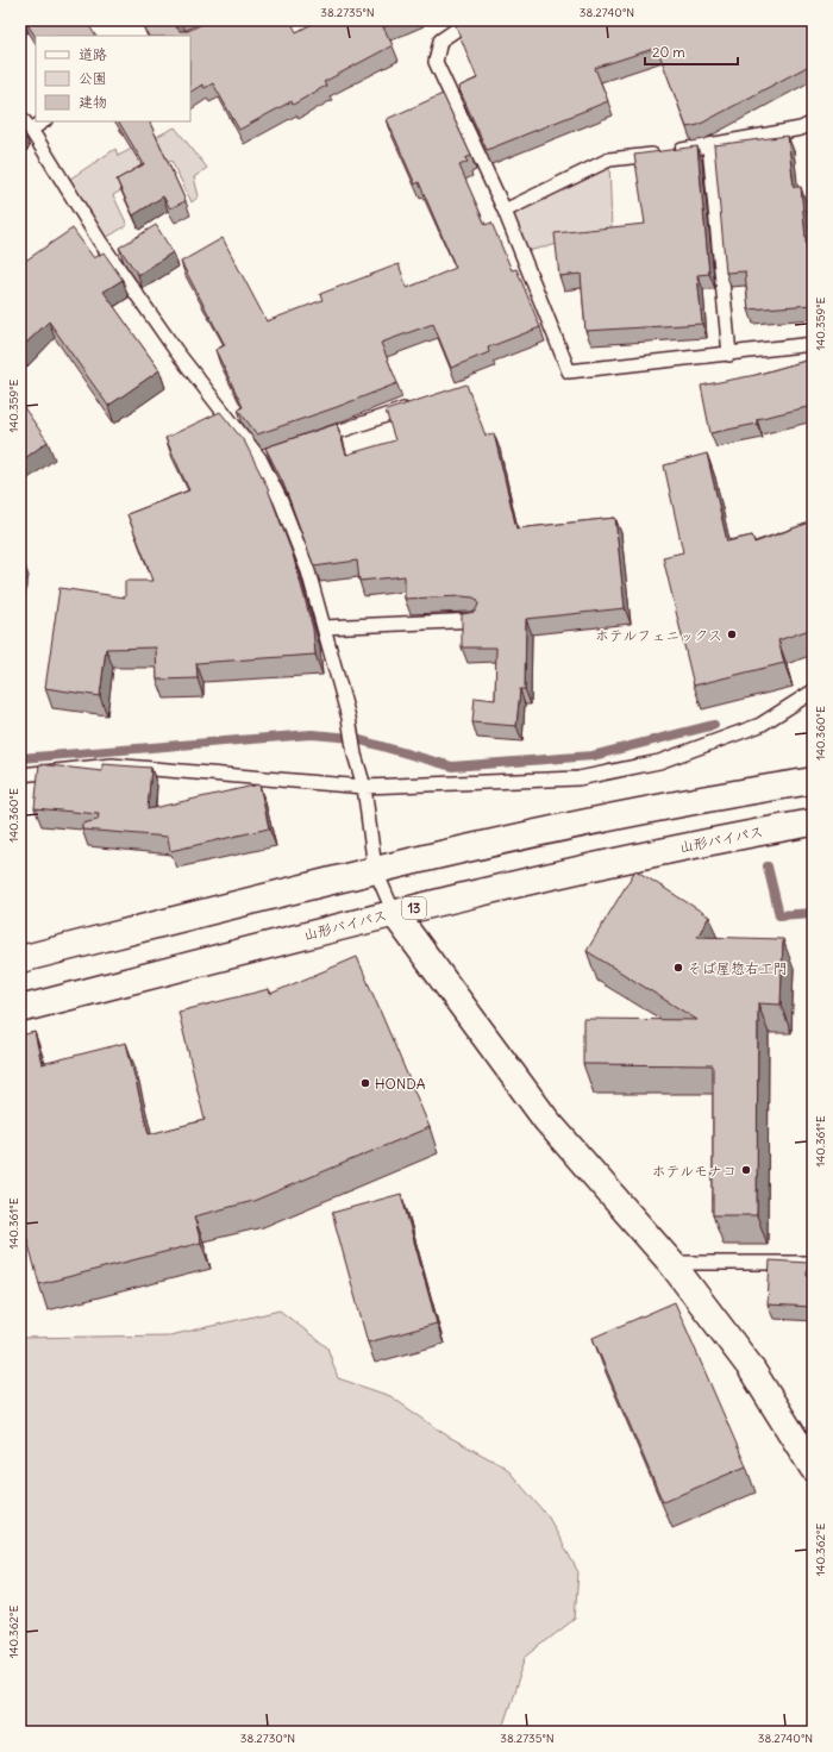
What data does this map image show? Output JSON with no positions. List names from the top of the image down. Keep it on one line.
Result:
{"streets":{"main road":["山形バイパス","13"]},"places":["ホテルフェニックス","そば屋惣右工門","HONDA","ホテルモナコ"],"legend":["道路","公園","建物"],"scale_bar":"20 m","coordinates":["38.2735°N","38.2740°N","140.359°E","140.360°E","140.361°E","140.362°E","38.2730°N"]}
